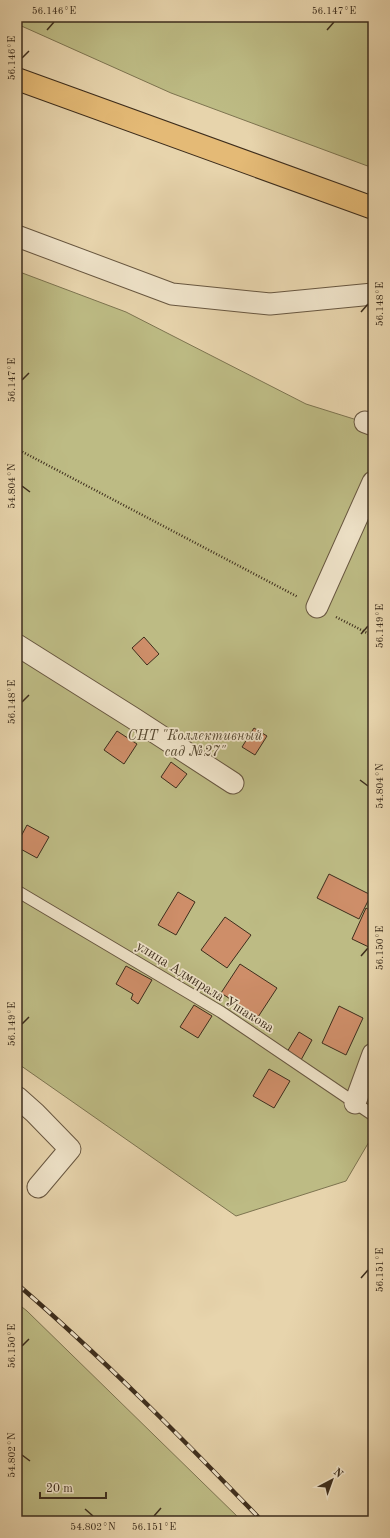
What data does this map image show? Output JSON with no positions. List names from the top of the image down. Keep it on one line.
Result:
{"streets":{"lane":["улица Адмирала Ушакова"]},"parks":["СНТ \"Коллективный сад №27\""],"scale_bar":"20 m","north":"top right","coordinates":["56.146°E","56.147°E","56.148°E","54.804°N","56.149°E","56.150°E","56.151°E","54.802°N"]}
